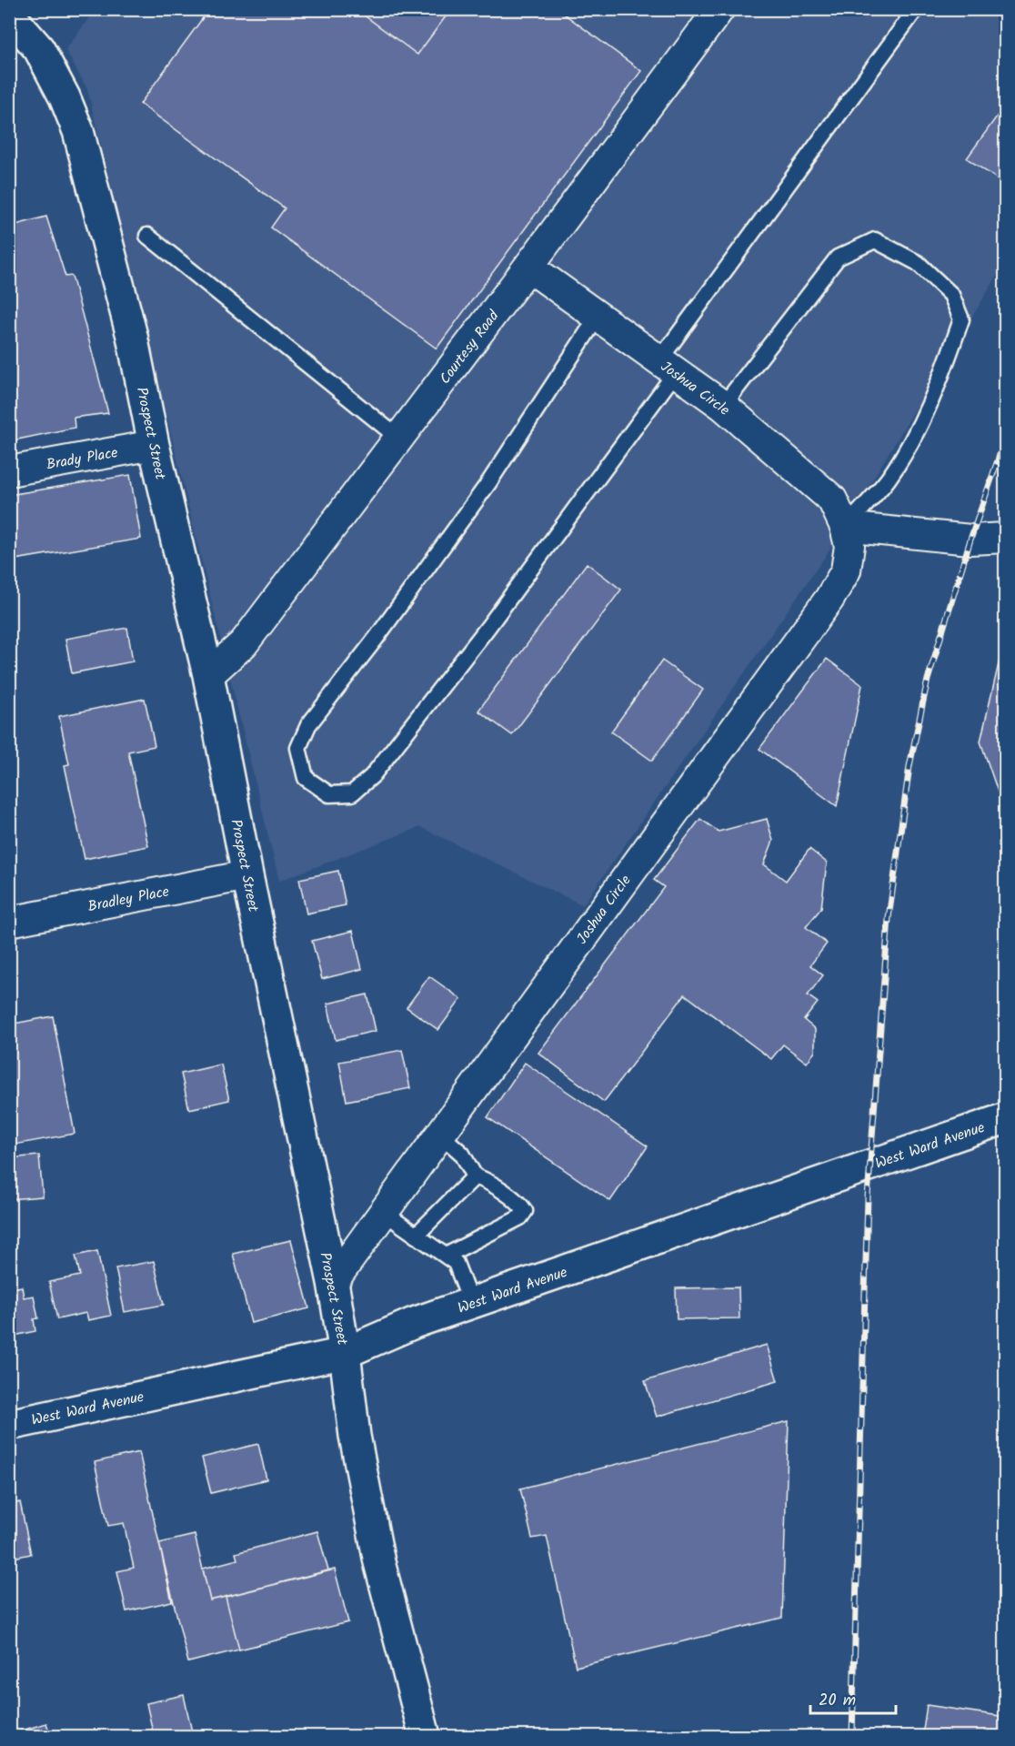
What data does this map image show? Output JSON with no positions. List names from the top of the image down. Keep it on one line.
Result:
{"streets":{"street":["Courtesy Road","Joshua Circle","Prospect Street","Brady Place","Bradley Place","West Ward Avenue"]},"crossings":[["Courtesy Road","Joshua Circle"],["Courtesy Road","Prospect Street"],["Joshua Circle","Prospect Street"],["Prospect Street","Brady Place"],["Prospect Street","Bradley Place"],["Prospect Street","West Ward Avenue"]],"scale_bar":"20 m"}
